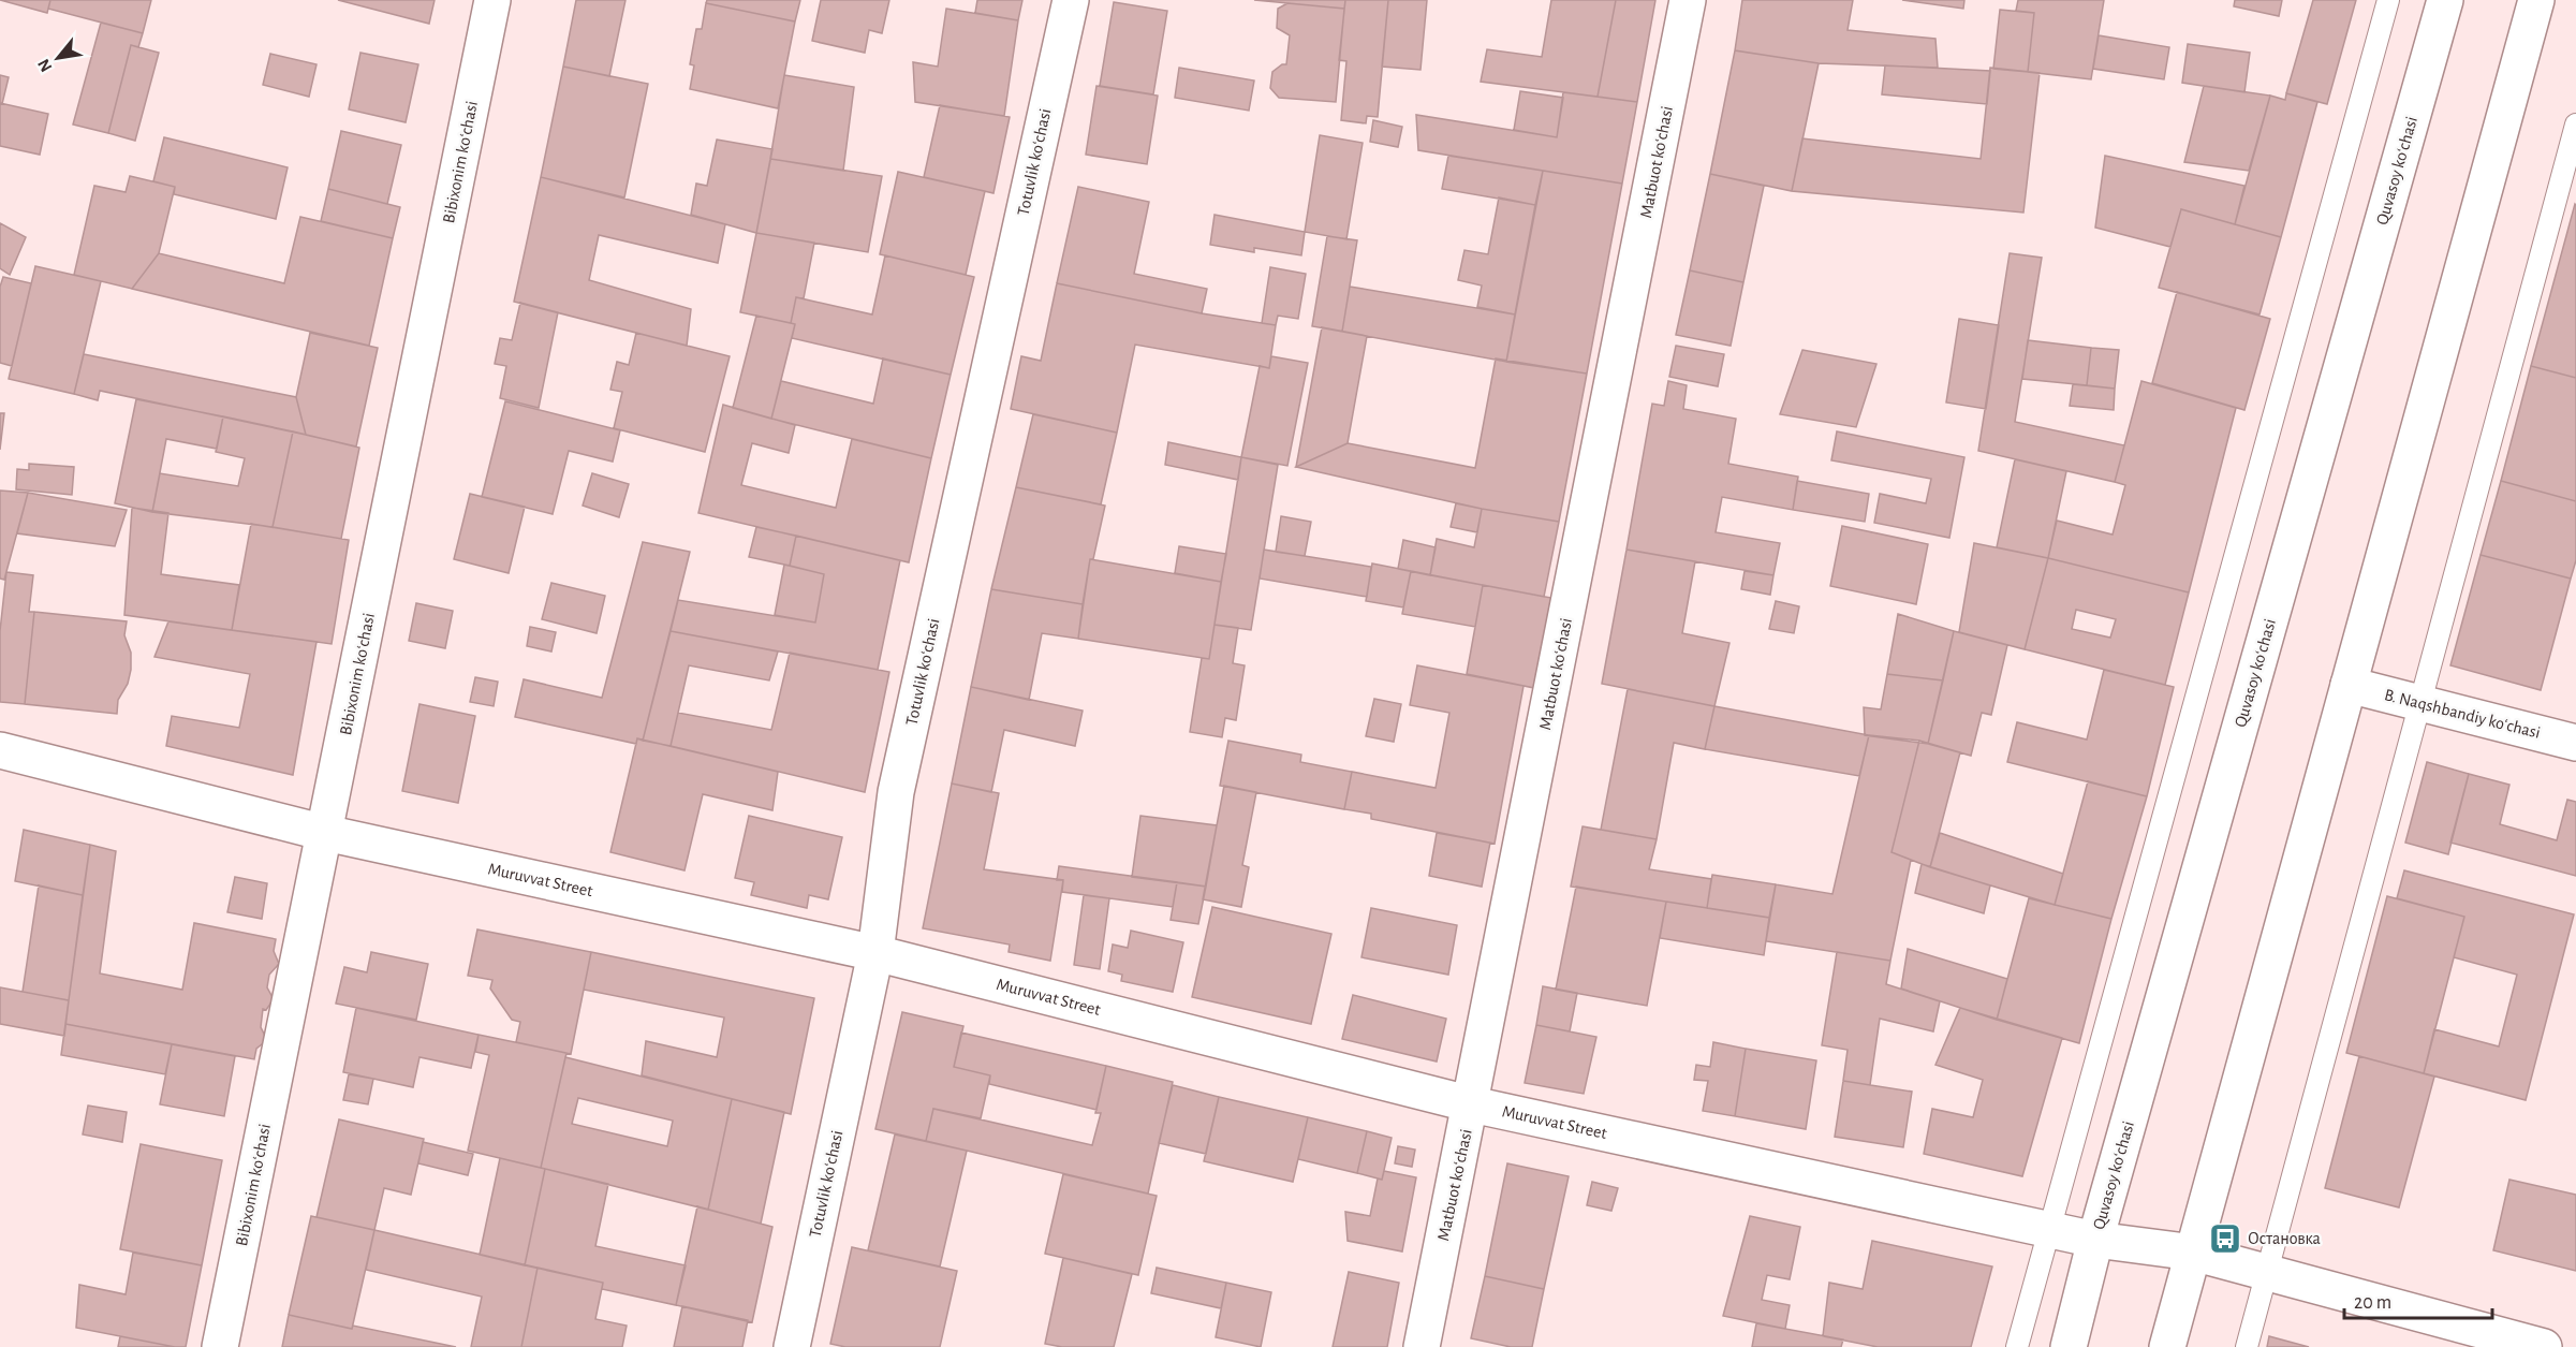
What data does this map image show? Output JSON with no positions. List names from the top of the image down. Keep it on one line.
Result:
{"streets":{"street":["Bibixonim koʻchasi","Totuvlik koʻchasi","Matbuot koʻchasi","Quvasoy koʻchasi","B. Naqshbandiy koʻchasi","Muruvvat Street"]},"crossings":[["Bibixonim koʻchasi","Muruvvat Street"],["Totuvlik koʻchasi","Muruvvat Street"],["Matbuot koʻchasi","Muruvvat Street"],["Quvasoy koʻchasi","Muruvvat Street"]],"places":{"bus stop":["Остановка"]},"scale_bar":"20 m","north":"bottom left"}
